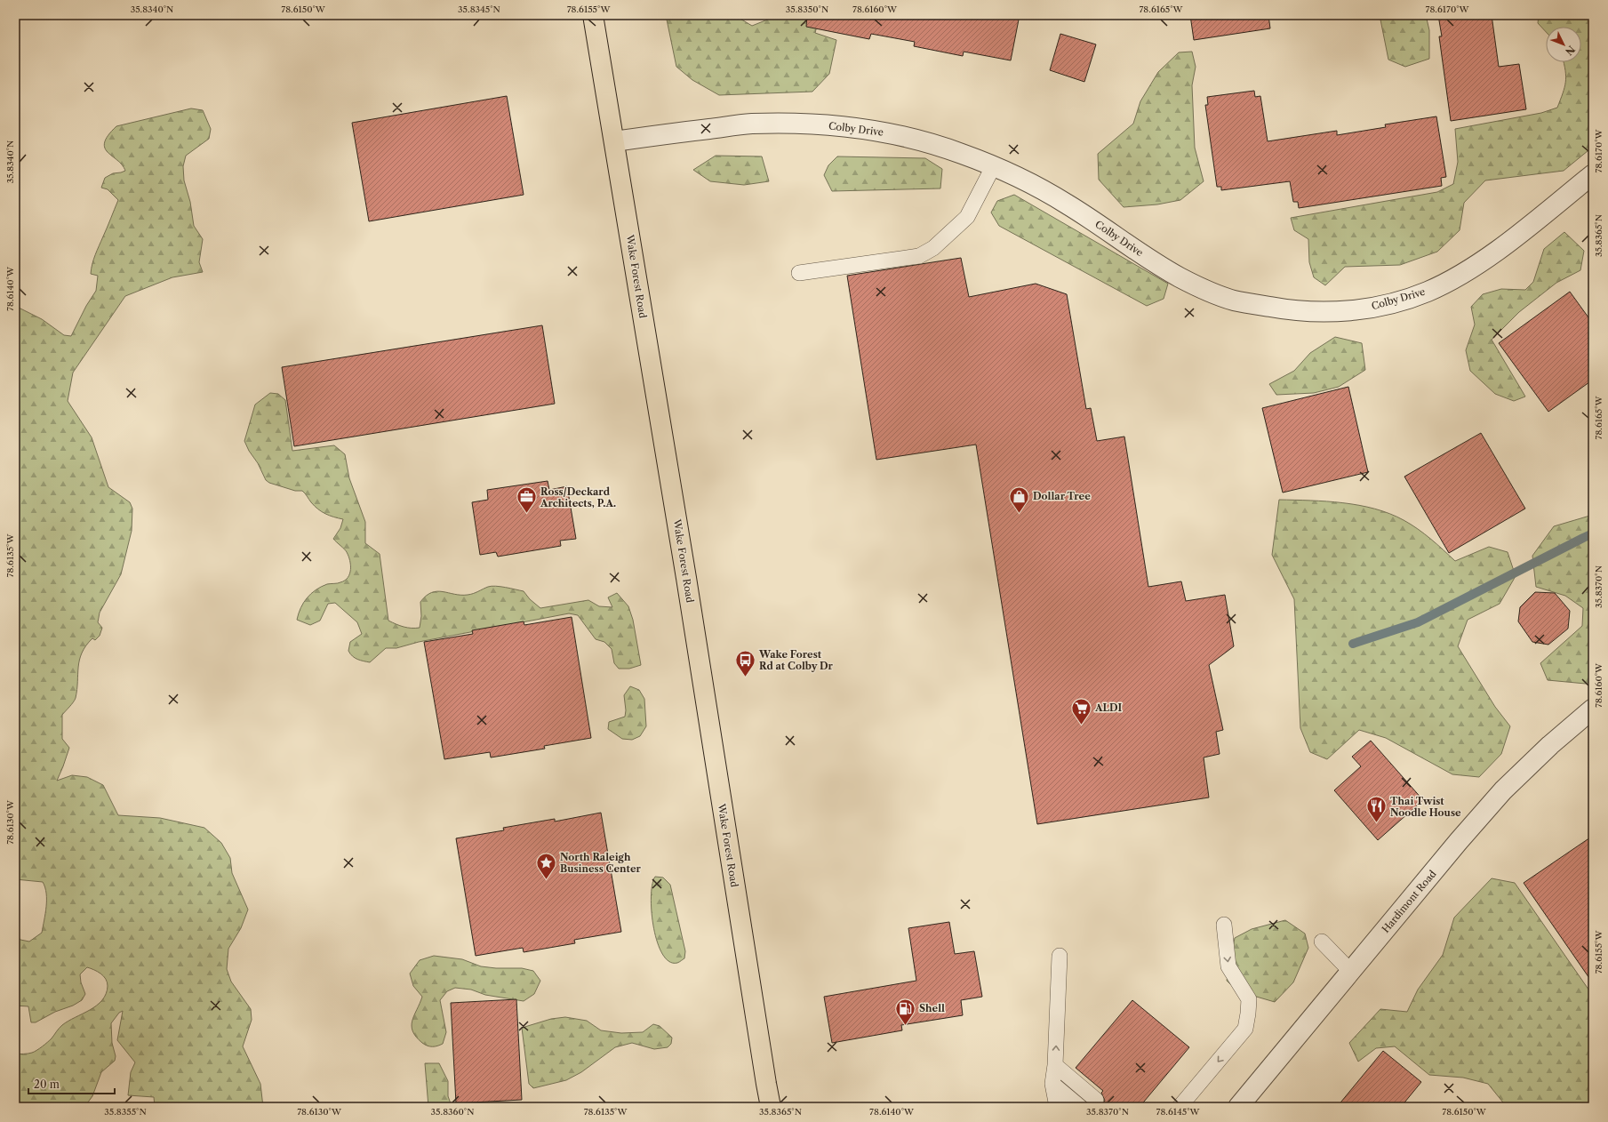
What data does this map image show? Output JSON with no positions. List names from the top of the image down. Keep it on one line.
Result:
{"streets":{"main road":["Wake Forest Road"],"street":["Colby Drive","Hardimont Road"]},"crossings":[["Colby Drive","Wake Forest Road"]],"places":{"shop":["Dollar Tree"],"office":["Ross/Deckard Architects, P.A."],"bus stop":["Wake Forest Rd at Colby Dr"],"supermarket":["ALDI"],"restaurant":["Thai Twist Noodle House"],"place":["North Raleigh Business Center"],"fuel station":["Shell"]},"scale_bar":"20 m","north":"bottom right","coordinates":["35.8340°N","78.6150°W","35.8345°N","78.6155°W","35.8350°N","78.6160°W","78.6165°W","78.6170°W","35.8365°N","78.6140°W","78.6135°W","35.8370°N","78.6130°W","35.8355°N","35.8360°N","78.6145°W"]}
